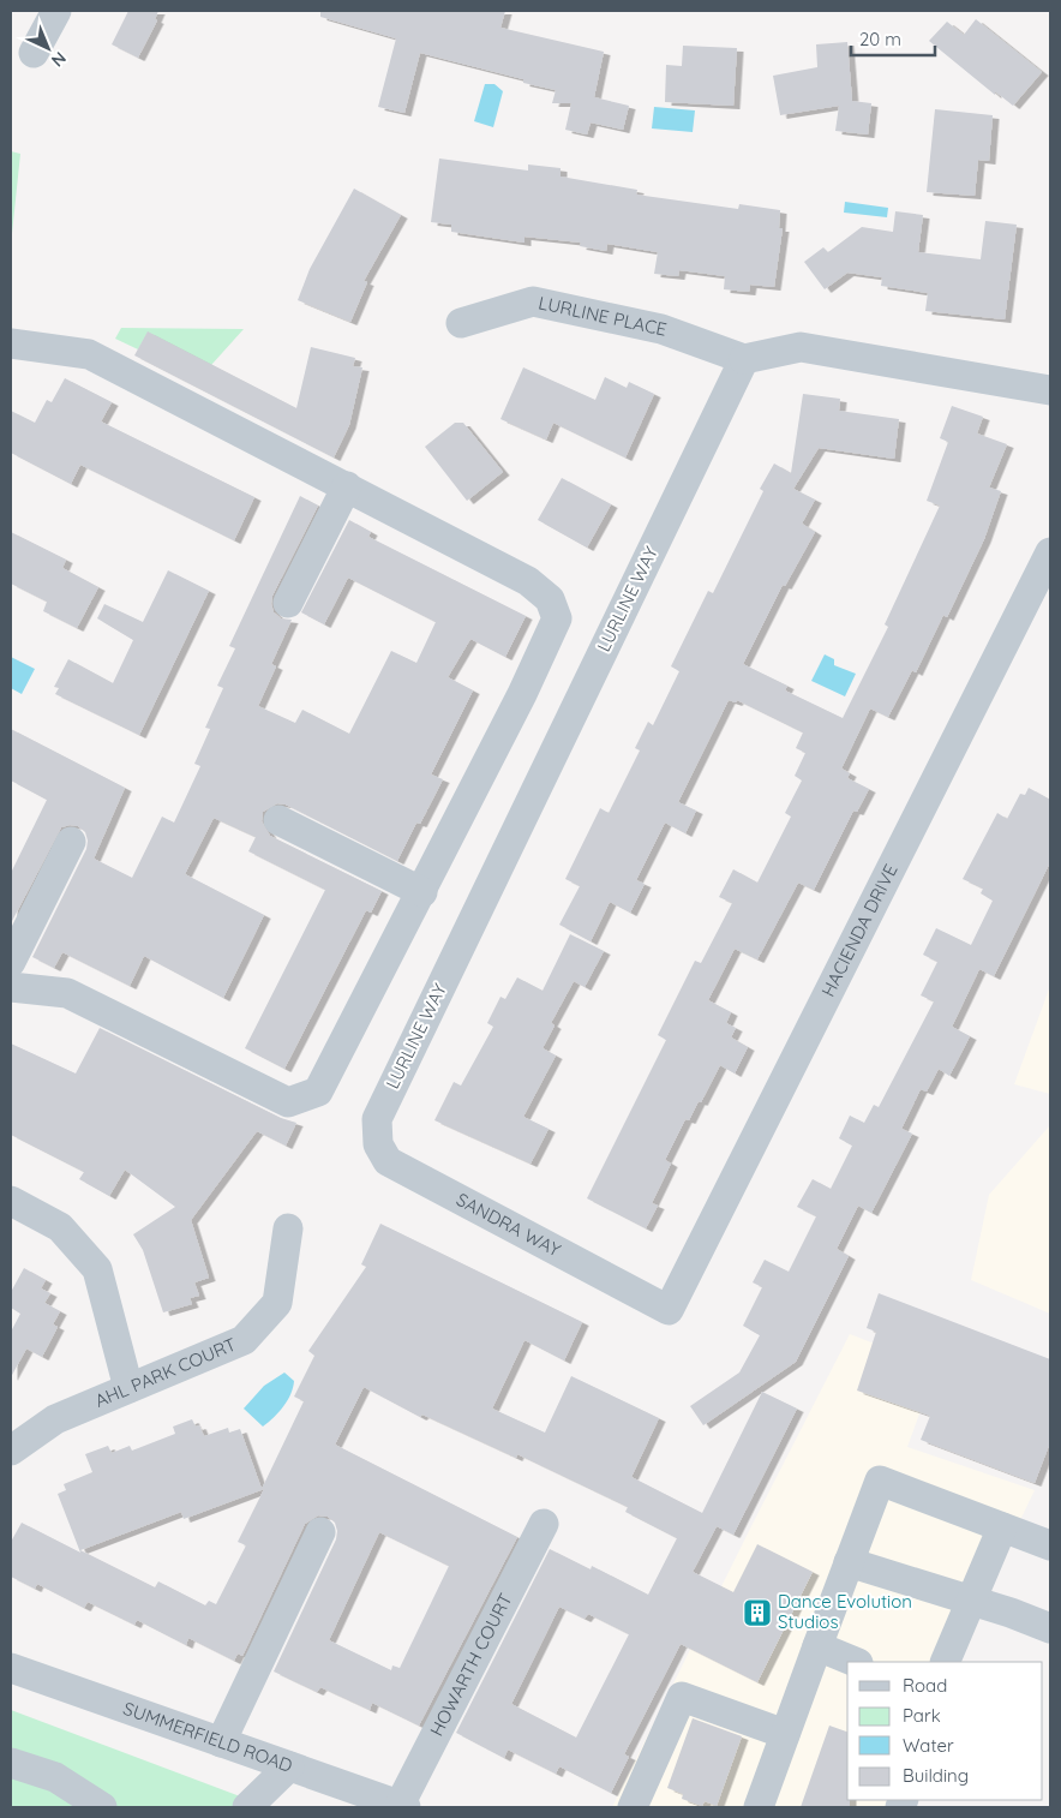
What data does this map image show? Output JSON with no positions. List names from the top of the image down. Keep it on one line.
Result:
{"streets":{"street":["LURLINE PLACE","LURLINE WAY","HACIENDA DRIVE","SANDRA WAY","AHL PARK COURT","HOWARTH COURT","SUMMERFIELD ROAD"]},"crossings":[["LURLINE PLACE","LURLINE WAY"],["LURLINE WAY","SANDRA WAY"],["HACIENDA DRIVE","SANDRA WAY"],["HOWARTH COURT","SUMMERFIELD ROAD"]],"places":{"building":["Dance Evolution Studios"]},"legend":["Road","Park","Water","Building"],"scale_bar":"20 m","north":"bottom right"}
